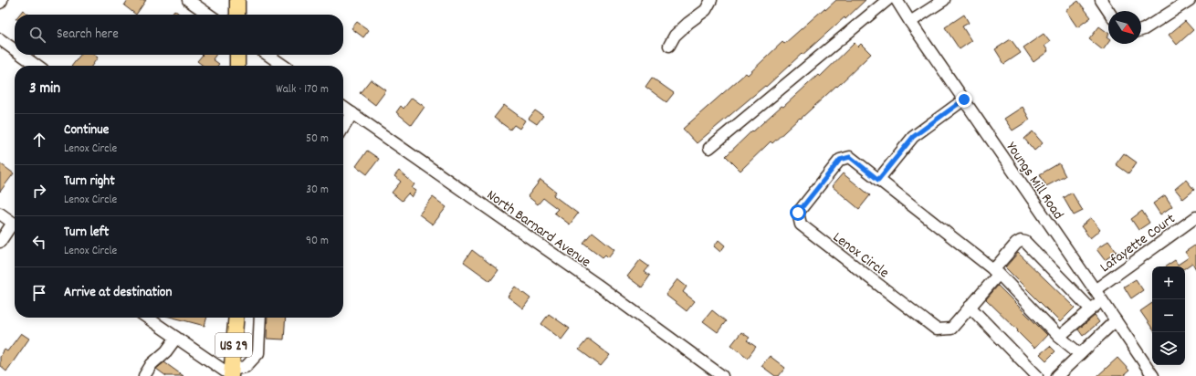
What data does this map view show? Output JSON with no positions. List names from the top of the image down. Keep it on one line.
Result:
{"streets":{"main road":["US 29"],"street":["Youngs Mill Road","North Barnard Avenue","Lafayette Court","Lenox Circle"]},"crossings":[["Youngs Mill Road","Lafayette Court"]],"north":"bottom right","page":{"search":"Search here","heading":["3 min","Walk · 170 m"],"list":[["Continue","Lenox Circle","50 m"],["Turn right","Lenox Circle","30 m"],["Turn left","Lenox Circle","90 m"],"Arrive at destination"],"map_buttons":["+","−"]}}
